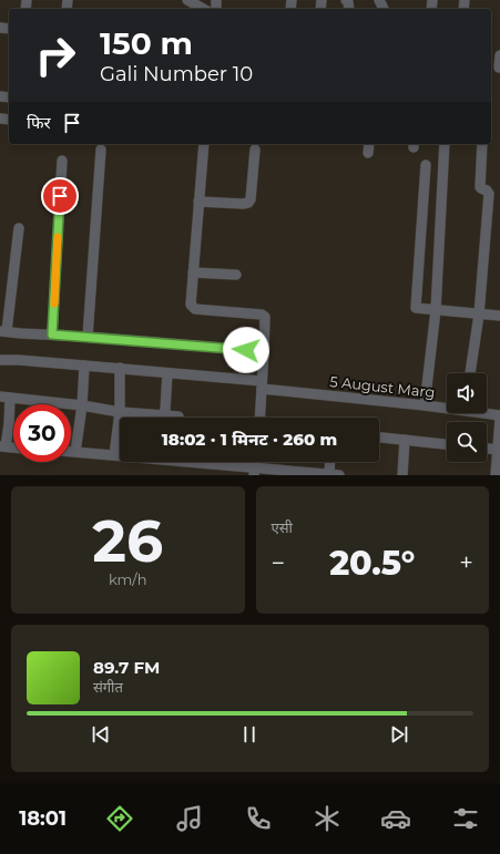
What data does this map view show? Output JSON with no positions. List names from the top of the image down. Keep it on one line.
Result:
{"streets":{"street":["5 August Marg"]},"page":{"turn":["150 m","Gali Number 10"],"then":"फिर","limit":"30","trip":"18:02 · 1 मिनट · 260 m","tile":[["26","km/h"],"एसी"],"heat":["−","20.5°","+"],"song":["89.7 FM","संगीत"],"tabs":"18:01"}}
